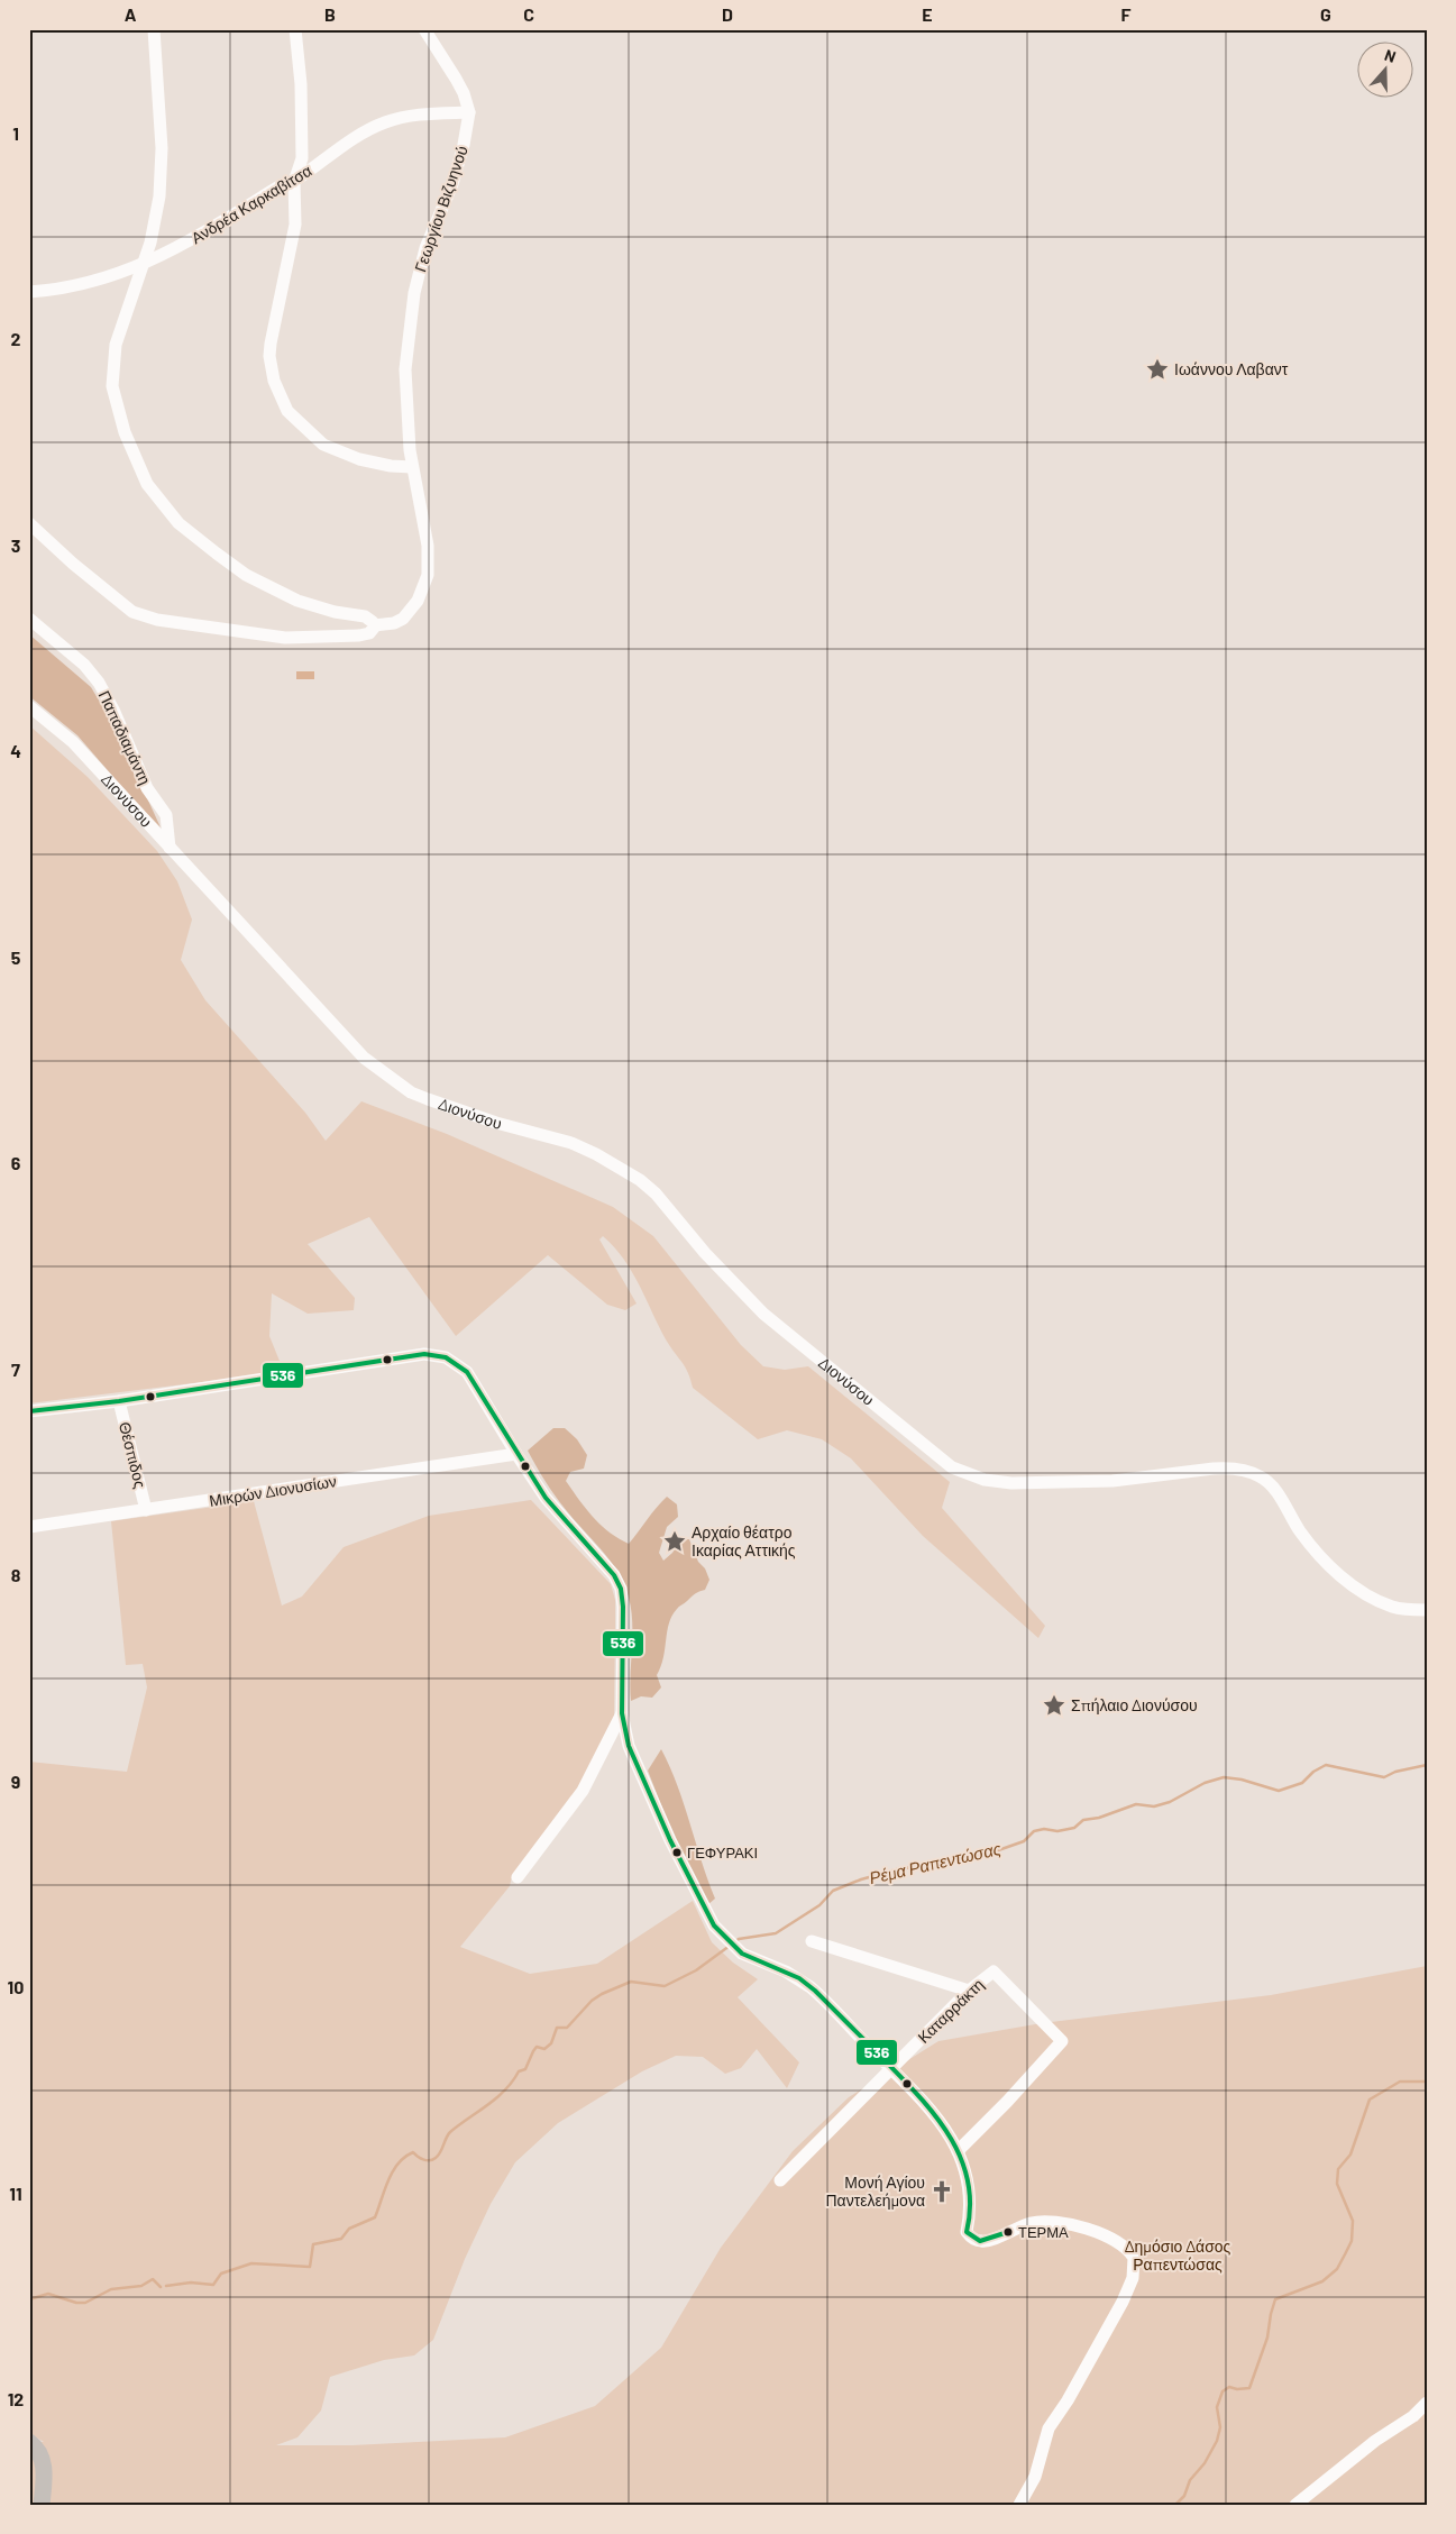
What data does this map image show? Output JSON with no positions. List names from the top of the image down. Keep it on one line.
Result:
{"streets":{"street":["Ανδρέα Καρκαβίτσα","Γεωργίου Βιζυηνού","Παπαδιαμάντη","Διονύσου","Θέσπιδος","Μικρών Διονυσίων","Καταρράκτη"]},"crossings":[["Ανδρέα Καρκαβίτσα","Γεωργίου Βιζυηνού"],["Παπαδιαμάντη","Διονύσου"],["Θέσπιδος","Μικρών Διονυσίων"]],"water":["Ρέμα Ραπεντώσας"],"parks":["Δημόσιο Δάσος Ραπεντώσας"],"places":{"place":["Ιωάννου Λαβαντ","Αρχαίο θέατρο Ικαρίας Αττικής","Σπήλαιο Διονύσου"],"other":["ΓΕΦΥΡΑΚΙ","ΤΕΡΜΑ"],"church":["Μονή Αγίου Παντελεήμονα"]},"lines":["transit line 536"],"north":"top","grid":{"columns":["A","B","C","D","E","F","G"],"rows":["1","2","3","4","5","6","7","8","9","10","11","12"]}}
